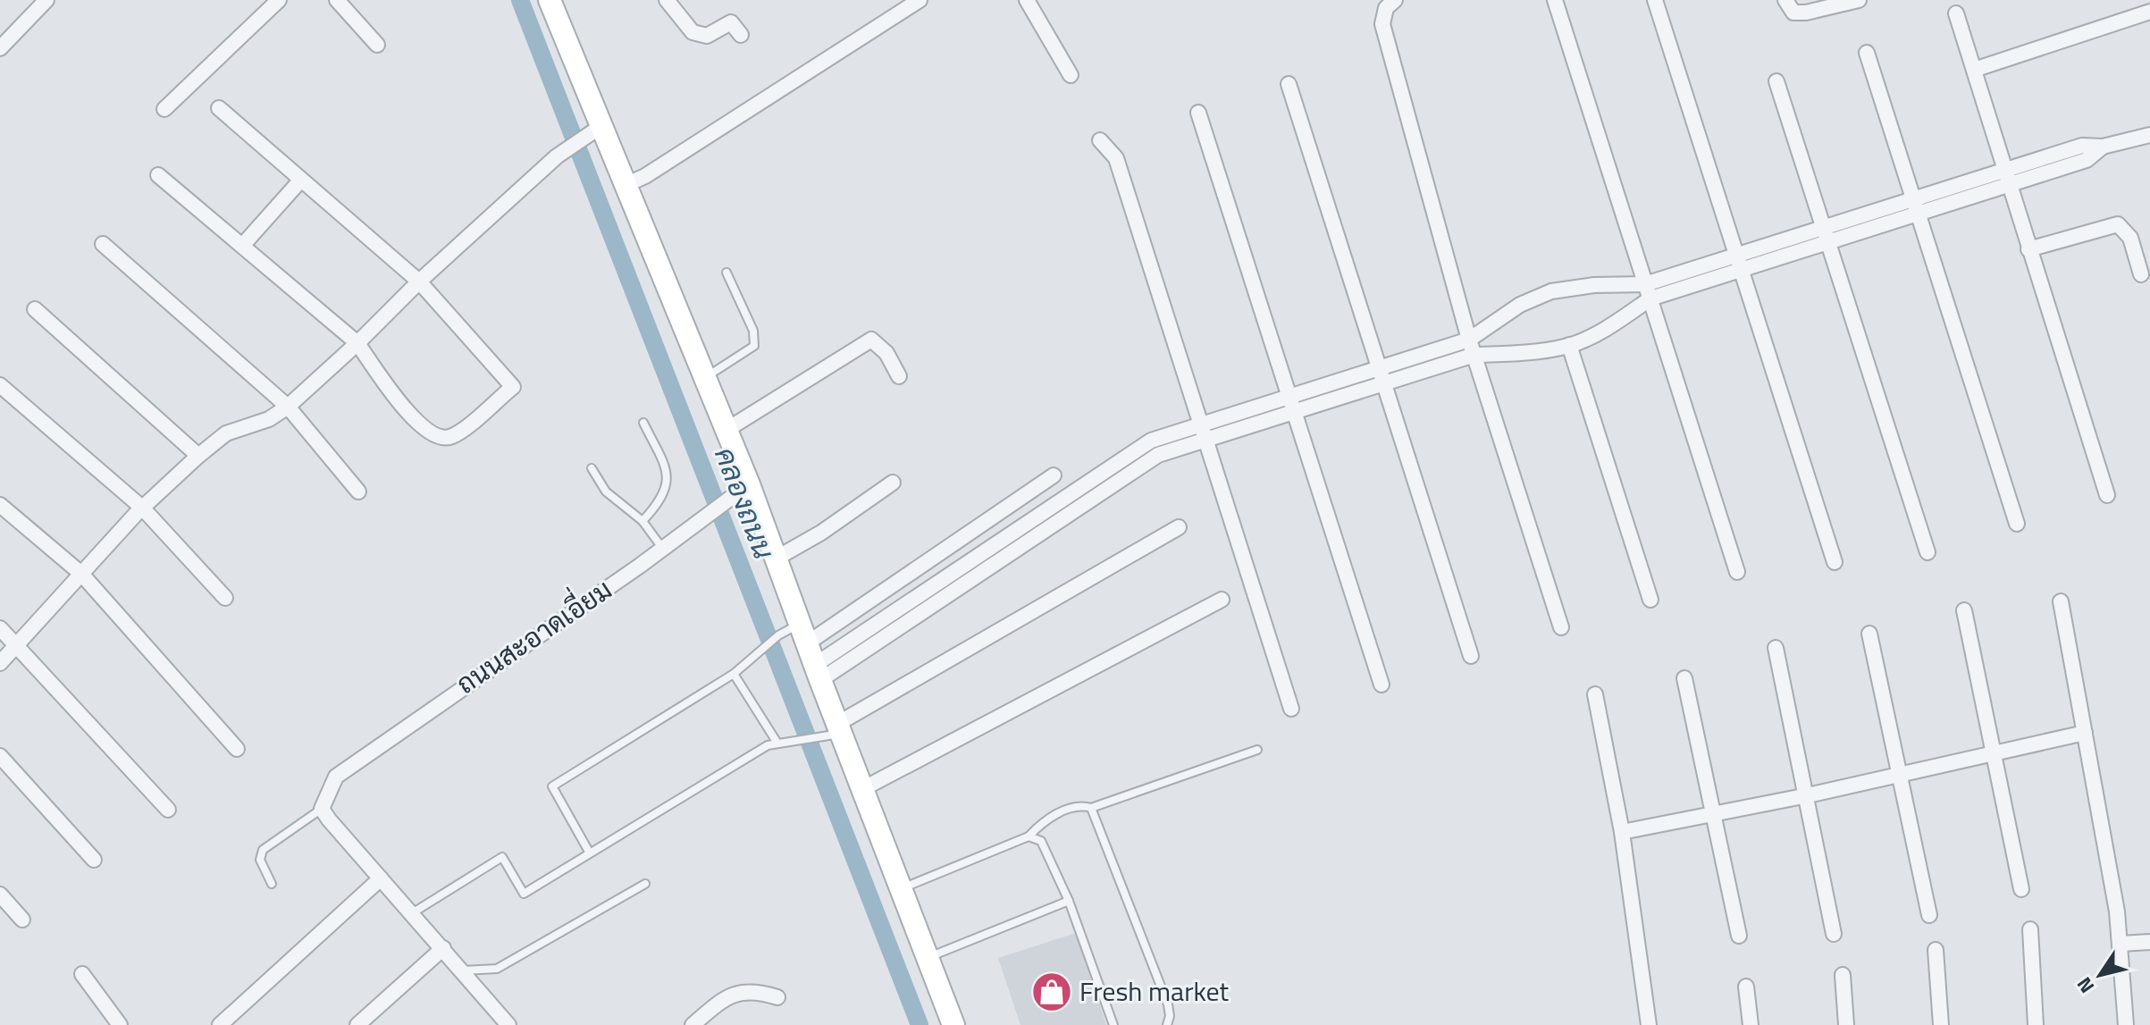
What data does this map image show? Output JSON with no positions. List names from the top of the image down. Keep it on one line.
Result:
{"streets":{"street":["ถนนสะอาดเอี่ยม"]},"water":["คลองถนน"],"places":{"shop":["Fresh market"]},"north":"bottom left"}
